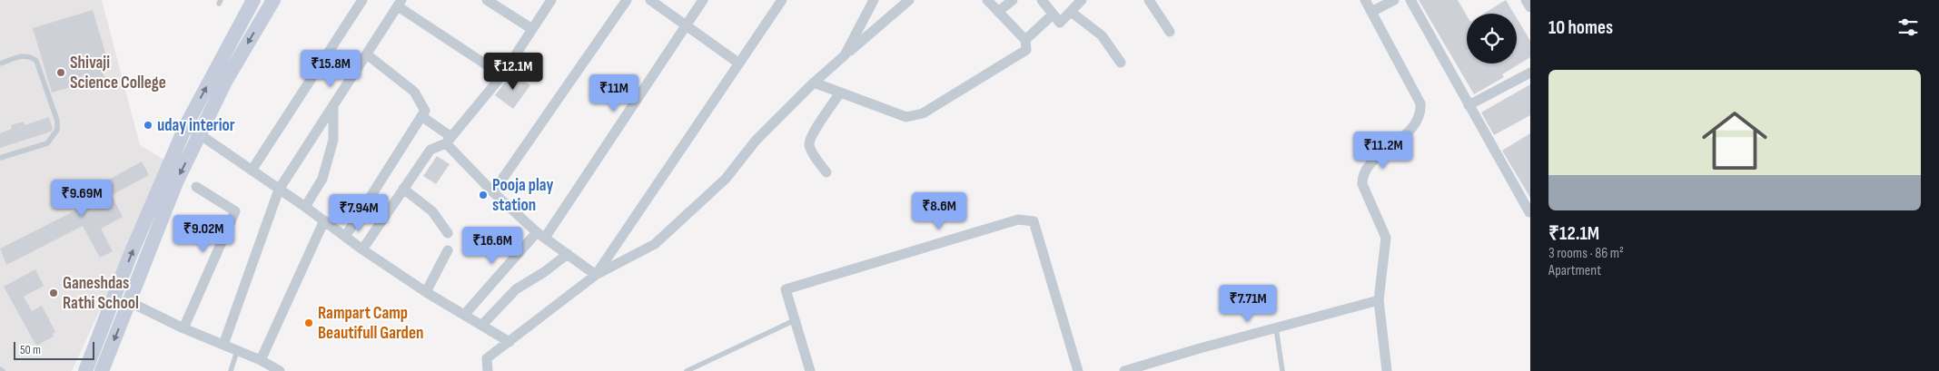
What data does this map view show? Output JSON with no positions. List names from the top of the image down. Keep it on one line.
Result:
{"places":["Shivaji Science College","uday interior","Pooja play station","Ganeshdas Rathi School","Rampart Camp Beautifull Garden"],"scale_bar":"50 m","page":{"heading":"10 homes","price":["₹15.8M","₹12.1M","₹11M","₹11.2M","₹9.69M","₹8.6M","₹7.94M","₹9.02M","₹16.6M","₹7.71M"],"list":[{"name":"₹12.1M","note":"3 rooms · 86 m² · Apartment"}],"scale":"50 m"}}
